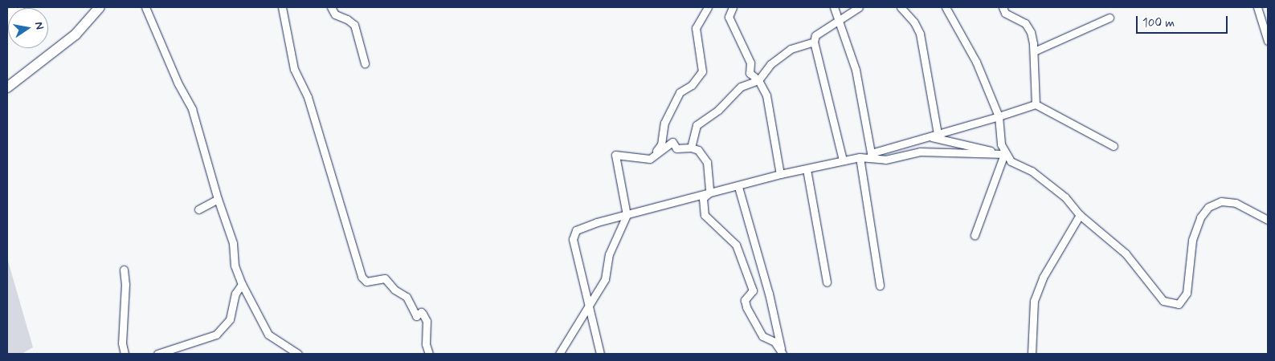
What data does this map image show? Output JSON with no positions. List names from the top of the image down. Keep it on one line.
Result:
{"scale_bar":"100 m","north":"right"}
